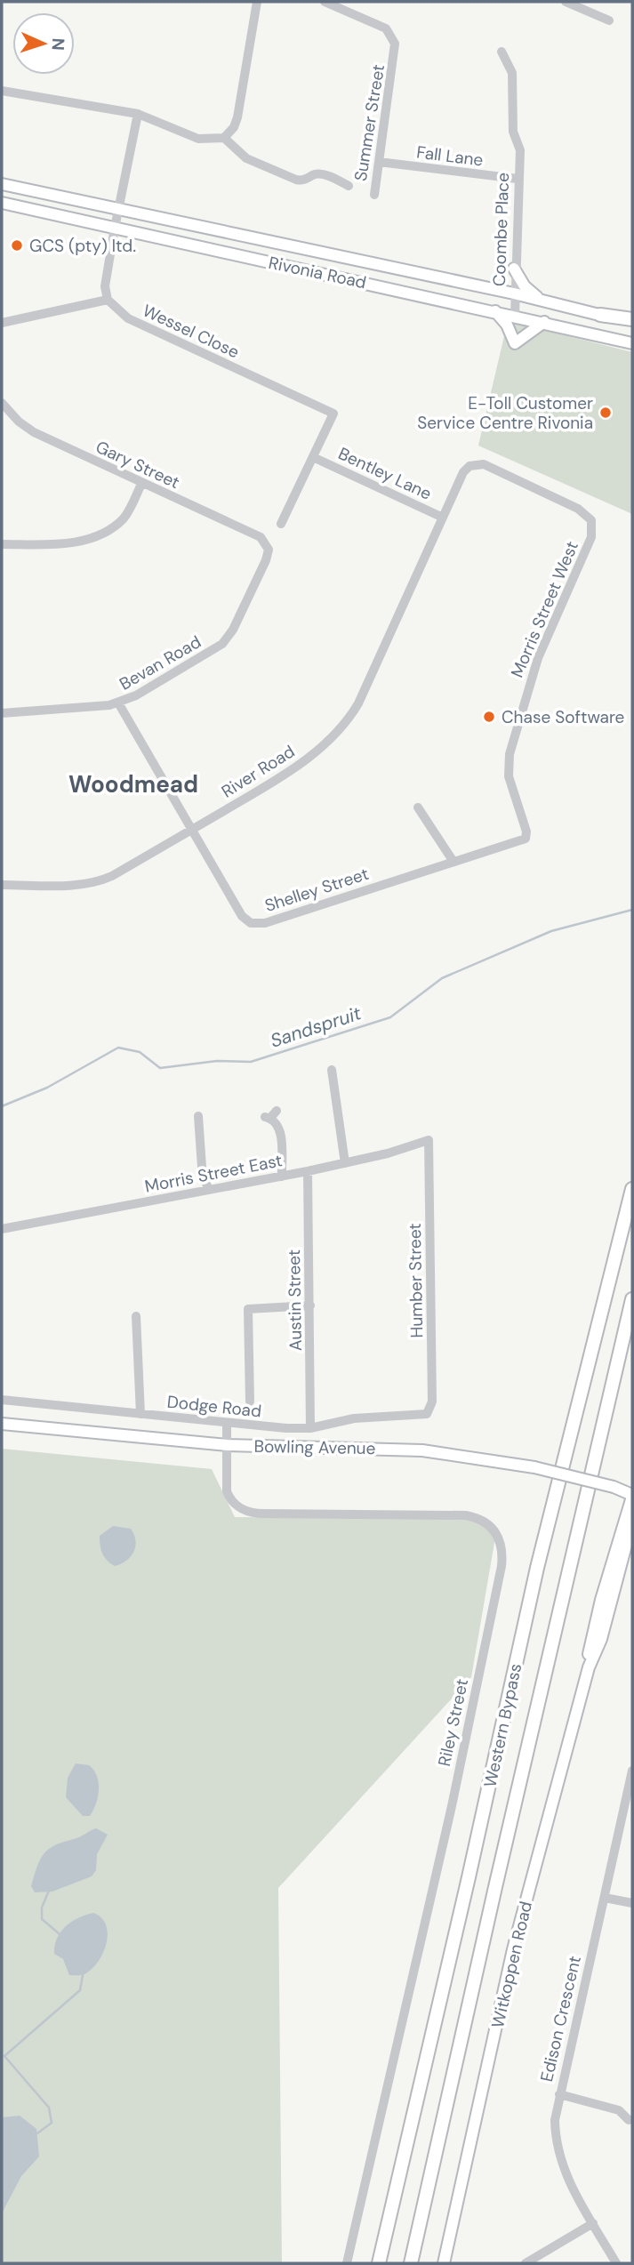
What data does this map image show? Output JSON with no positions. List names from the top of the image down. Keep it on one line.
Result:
{"streets":{"highway":["Western Bypass"],"main road":["Rivonia Road","Bowling Avenue","Witkoppen Road"],"street":["Summer Street","Fall Lane","Coombe Place","Wessel Close","Gary Street","Bentley Lane","Morris Street West","Bevan Road","River Road","Shelley Street","Morris Street East","Humber Street","Austin Street","Dodge Road","Riley Street","Edison Crescent"]},"crossings":[["Summer Street","Fall Lane"],["Fall Lane","Coombe Place"],["Coombe Place","Rivonia Road"],["Wessel Close","Bentley Lane"],["Gary Street","Bevan Road"],["Bentley Lane","River Road"],["Morris Street West","River Road"],["Morris Street West","Shelley Street"],["Bevan Road","Shelley Street"],["River Road","Shelley Street"],["Morris Street East","Humber Street"],["Morris Street East","Austin Street"],["Humber Street","Dodge Road"],["Austin Street","Dodge Road"],["Dodge Road","Riley Street"],["Bowling Avenue","Riley Street"],["Bowling Avenue","Witkoppen Road"]],"districts":["Woodmead"],"water":["Sandspruit"],"places":["GCS (pty) ltd.","E-Toll Customer Service Centre Rivonia","Chase Software"],"north":"right"}
